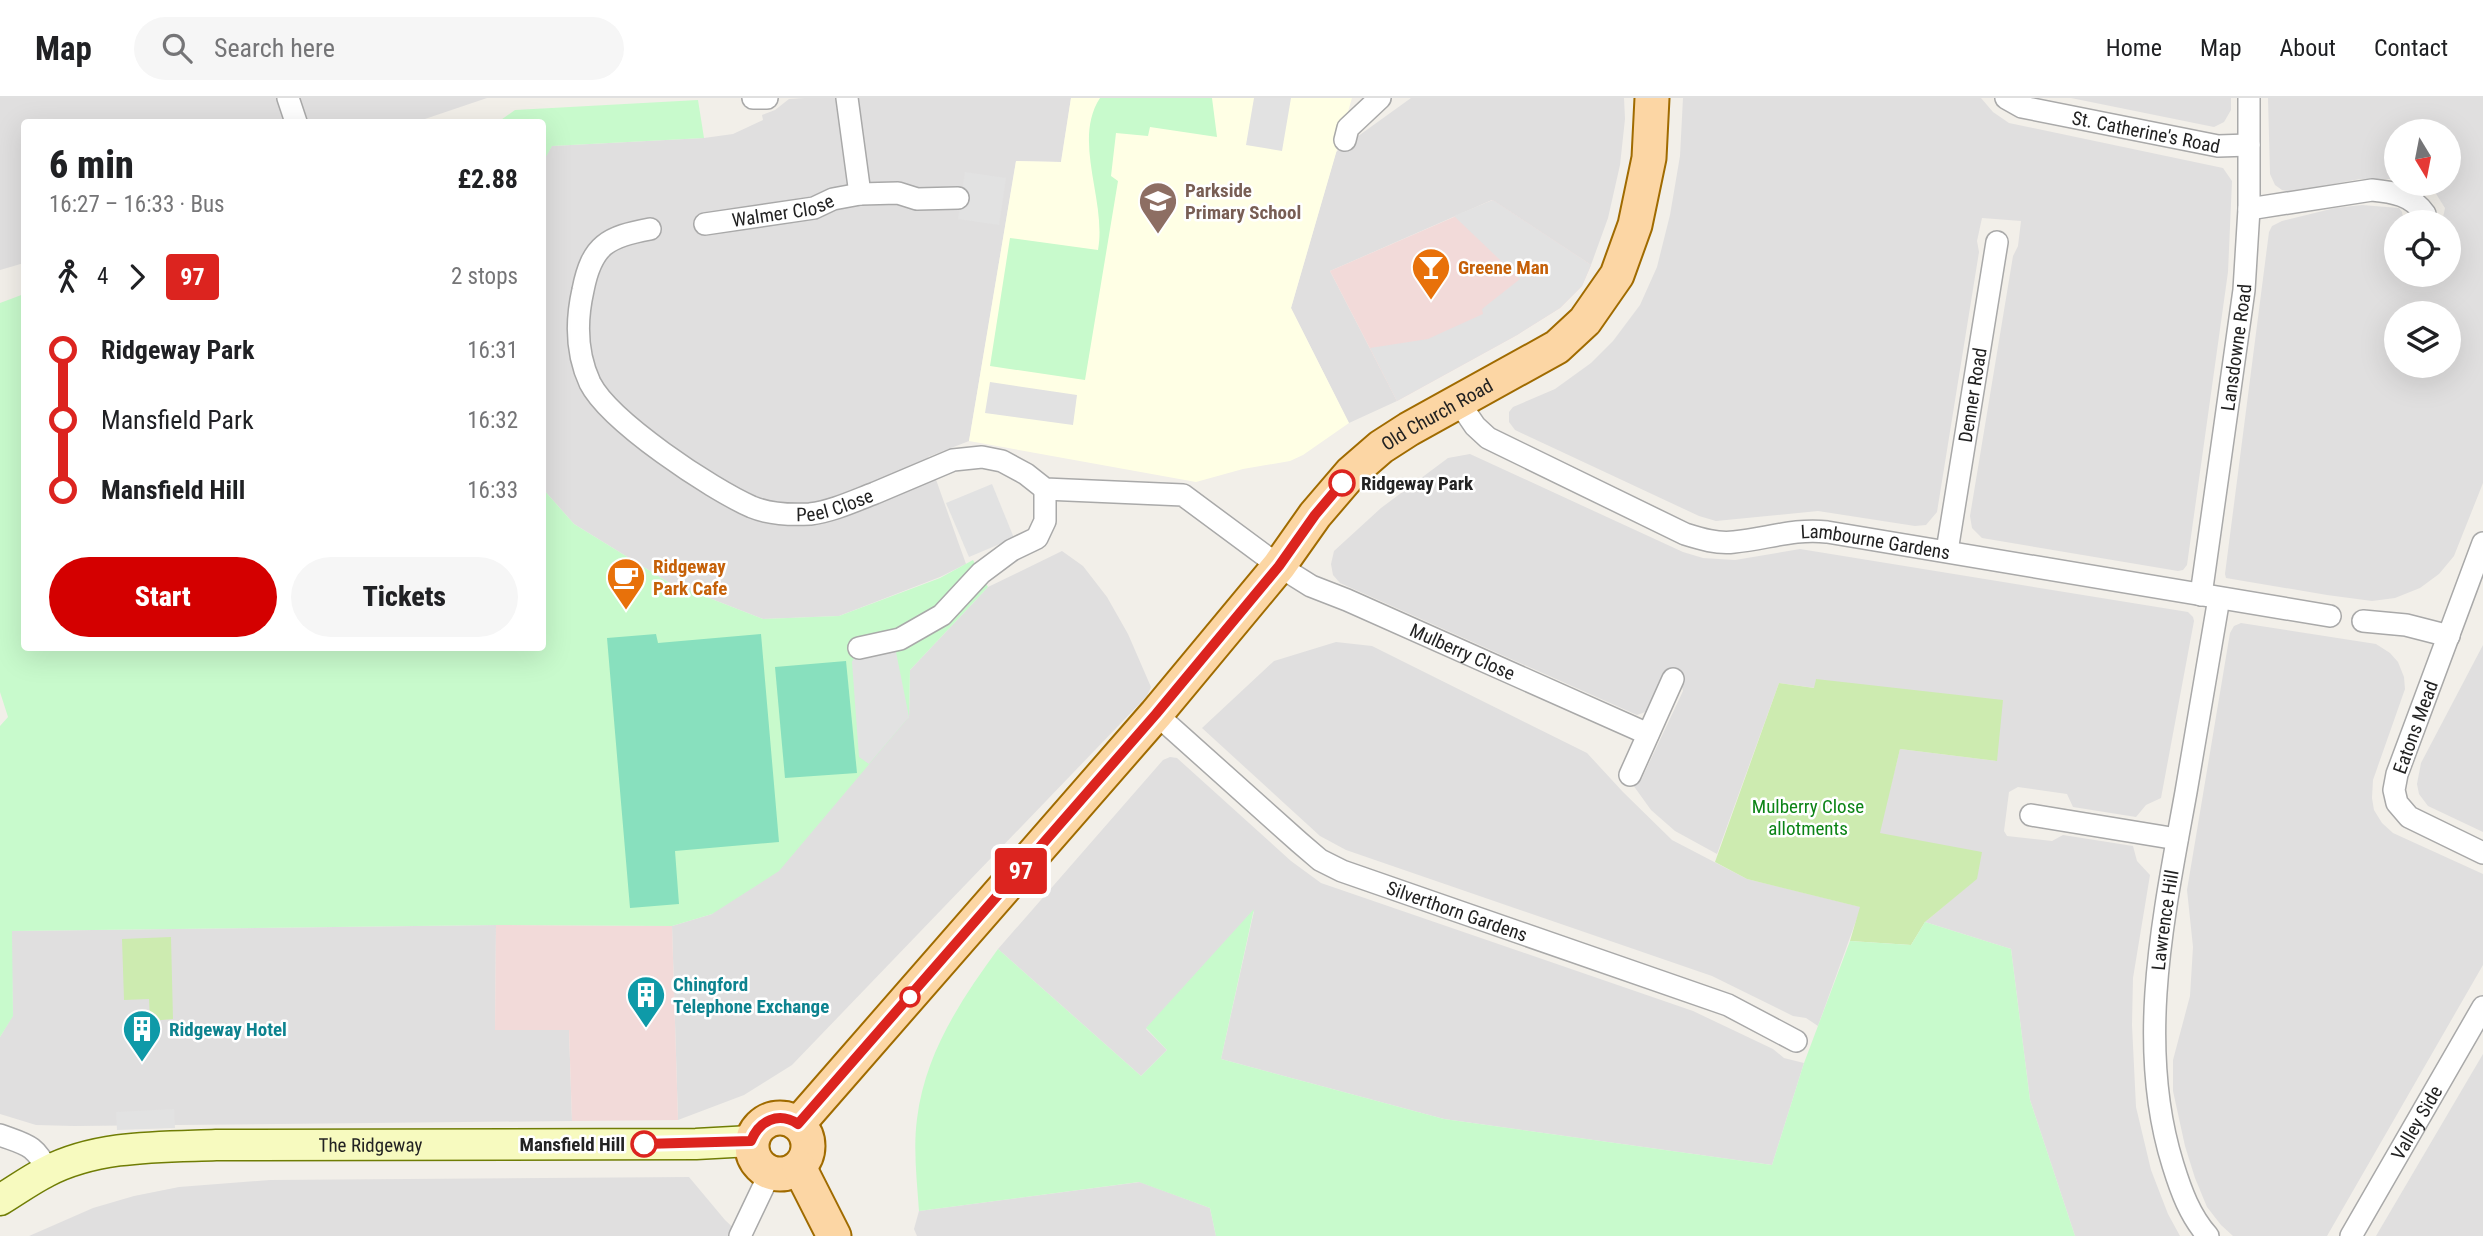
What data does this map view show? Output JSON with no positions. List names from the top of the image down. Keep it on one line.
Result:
{"streets":{"main road":["Old Church Road","The Ridgeway"],"street":["St. Catherine's Road","Walmer Close","Lansdowne Road","Denner Road","Peel Close","Lambourne Gardens","Mulberry Close","Eatons Mead","Silverthorn Gardens","Lawrence Hill","Valley Side"]},"crossings":[["St. Catherine's Road","Lansdowne Road"],["Lansdowne Road","Lambourne Gardens"],["Lansdowne Road","Lawrence Hill"],["Denner Road","Lambourne Gardens"],["Old Church Road","Lambourne Gardens"],["Old Church Road","Mulberry Close"],["Old Church Road","Silverthorn Gardens"],["Old Church Road","The Ridgeway"],["Lambourne Gardens","Lawrence Hill"]],"parks":["Mulberry Close allotments"],"places":{"school or university":["Parkside Primary School"],"bar":["Greene Man"],"other":["Ridgeway Park","Mansfield Hill"],"cafe":["Ridgeway Park Cafe"],"building":["Chingford Telephone Exchange","Ridgeway Hotel"]},"lines":["bus line 97"],"north":"bottom","page":{"header":"Map","search":"Search here","nav":["Home","Map","About","Contact"],"on_map":"97","heading":["6 min","16:27 – 16:33 · Bus","£2.88"],"legs":["4","97","2 stops"],"list":[{"name":"Ridgeway Park","value":"16:31"},{"name":"Mansfield Park","value":"16:32"},{"name":"Mansfield Hill","value":"16:33"}],"buttons":["Start","Tickets"]}}
